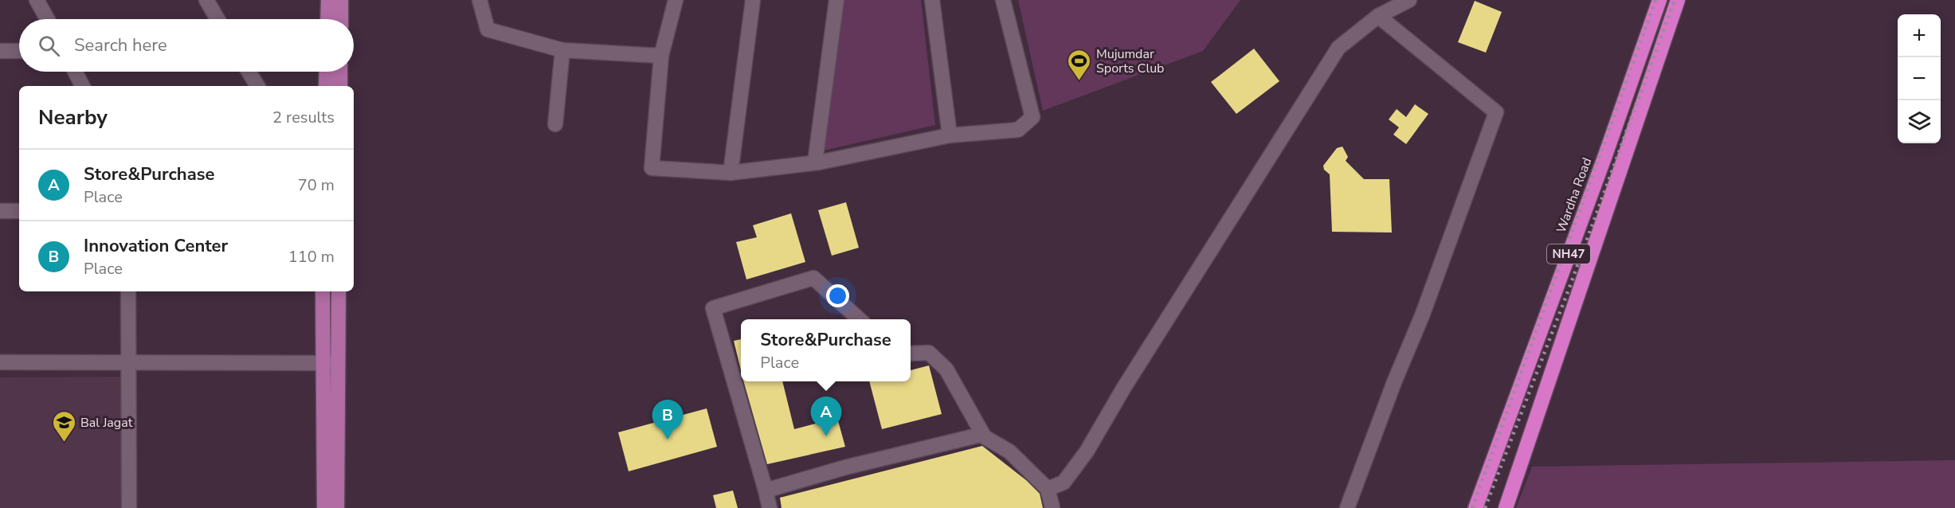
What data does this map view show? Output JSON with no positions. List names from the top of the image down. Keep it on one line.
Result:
{"streets":{"highway":["Wardha Road","NH47"]},"places":{"sports":["Mujumdar Sports Club"],"school or university":["Bal Jagat"]},"page":{"map_buttons":["+","−"],"search":"Search here","heading":["Nearby","2 results"],"list":[{"mark":"A","name":"Store&Purchase","note":"Place","value":"70 m"},{"mark":"B","name":"Innovation Center","note":"Place","value":"110 m"}],"popup":["Store&Purchase","Place"],"pins":["A","B"]}}
